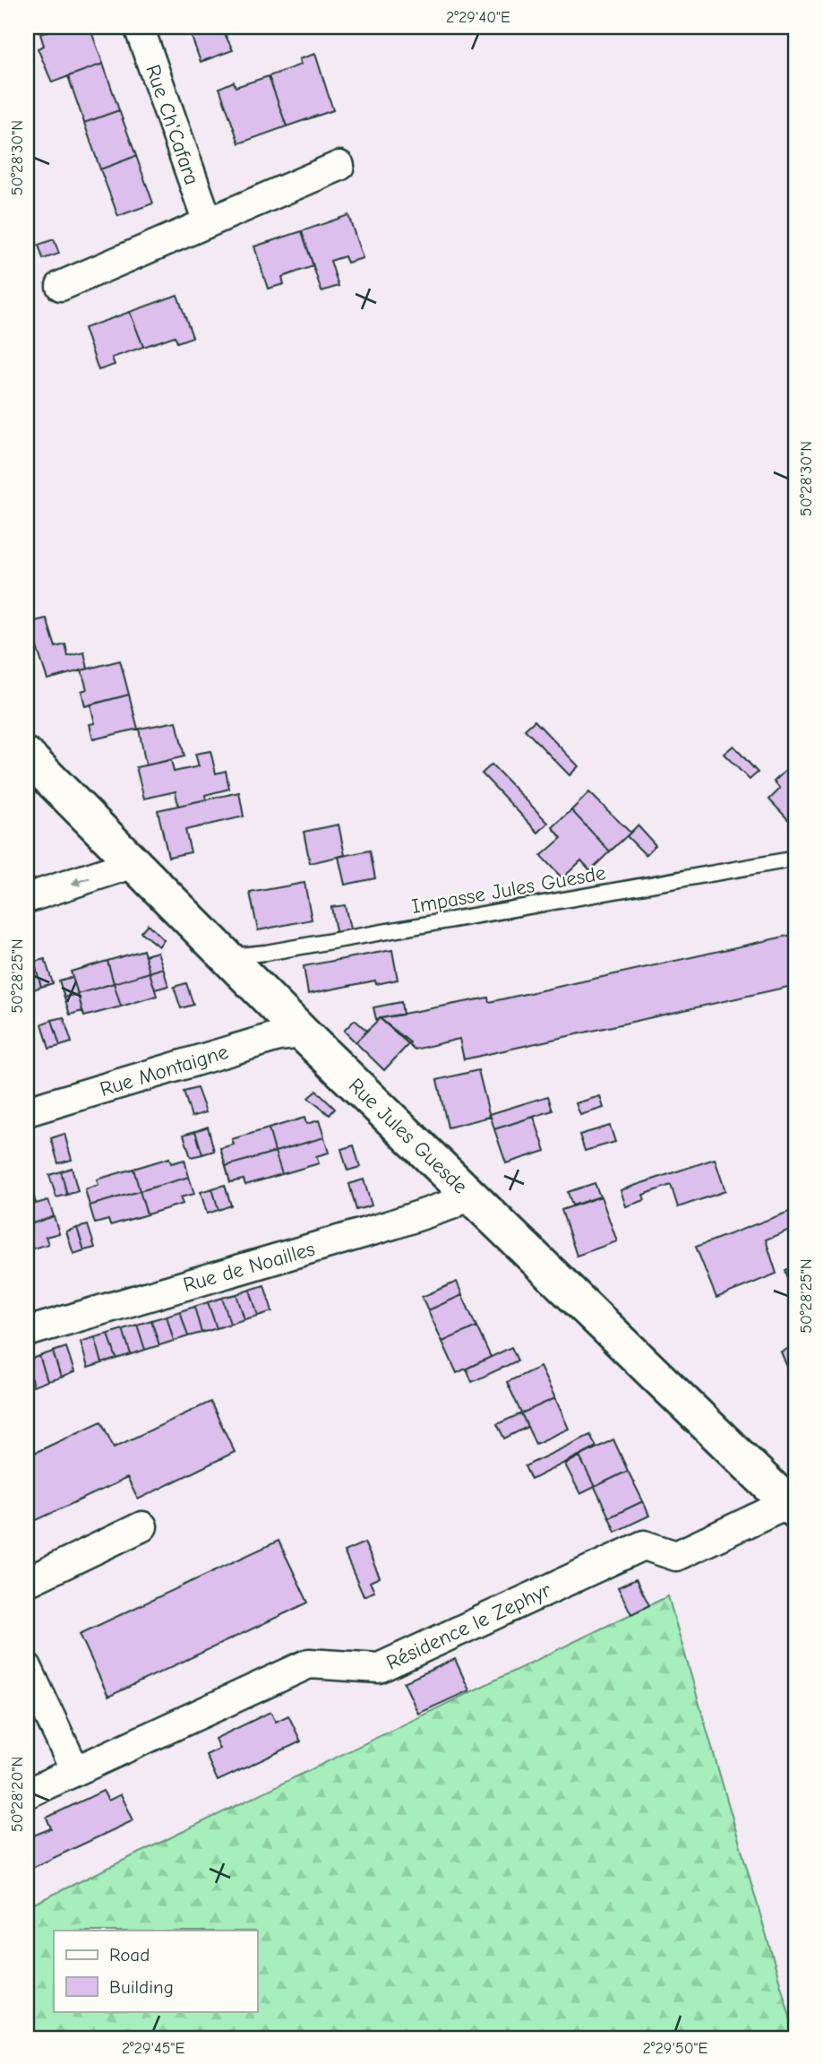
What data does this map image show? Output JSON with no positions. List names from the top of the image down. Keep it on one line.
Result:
{"streets":{"main road":["Rue Jules Guesde"],"street":["Rue Ch'Cafara","Rue Montaigne","Rue de Noailles","Résidence le Zephyr"],"lane":["Impasse Jules Guesde"]},"crossings":[["Impasse Jules Guesde","Rue Jules Guesde"],["Rue Montaigne","Rue Jules Guesde"],["Rue Jules Guesde","Rue de Noailles"],["Rue Jules Guesde","Résidence le Zephyr"]],"legend":["Road","Building"],"coordinates":["2°29'40\"E","50°28'30\"N","50°28'25\"N","50°28'20\"N","2°29'45\"E","2°29'50\"E"]}
